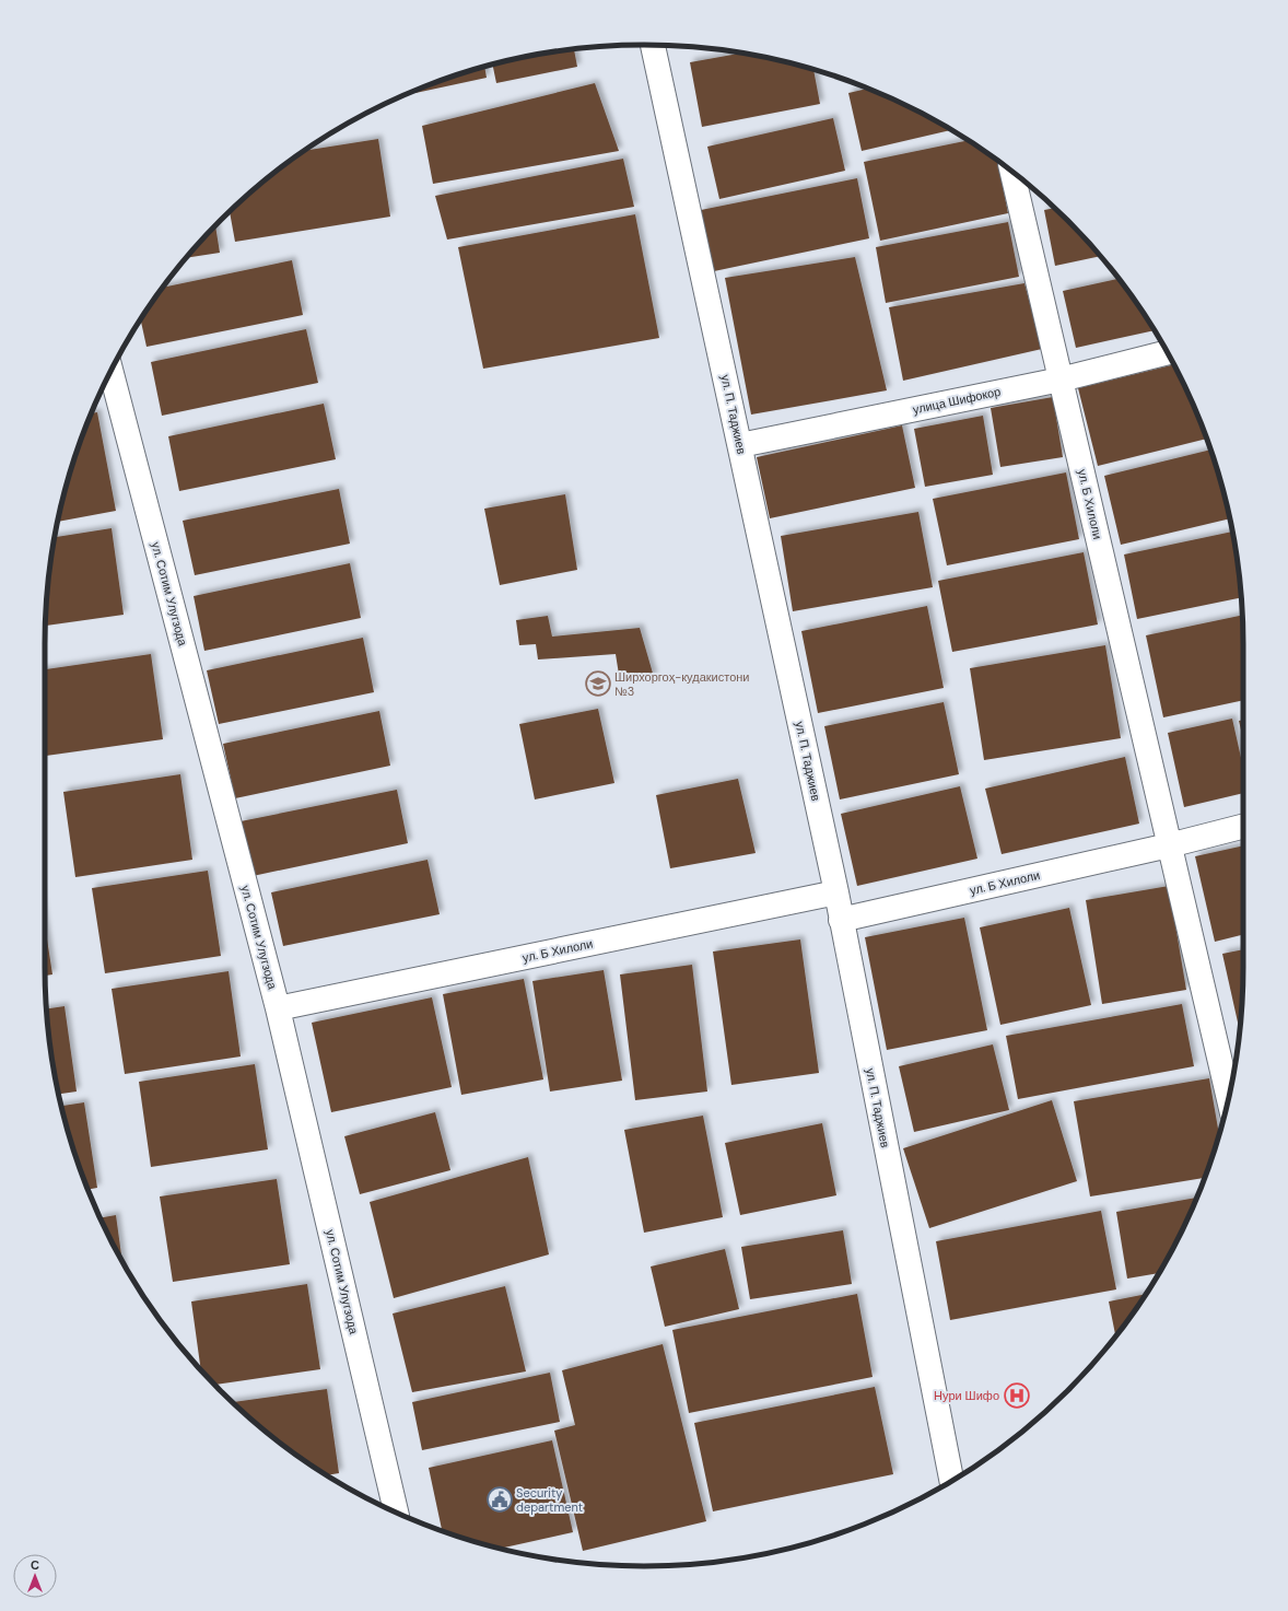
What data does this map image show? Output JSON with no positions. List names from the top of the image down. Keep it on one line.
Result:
{"streets":{"street":["улица Шифокор","ул. П. Таджиев","ул. Б Хилоли","ул. Сотим Улугзода"]},"crossings":[["улица Шифокор","ул. П. Таджиев"],["улица Шифокор","ул. Б Хилоли"],["ул. П. Таджиев","ул. Б Хилоли"],["ул. Б Хилоли","ул. Сотим Улугзода"]],"places":{"school or university":["Ширхоргоҳ-кудакистони №3"],"hospital":["Нури Шифо"],"public building":["Security department"]},"north":"top"}
